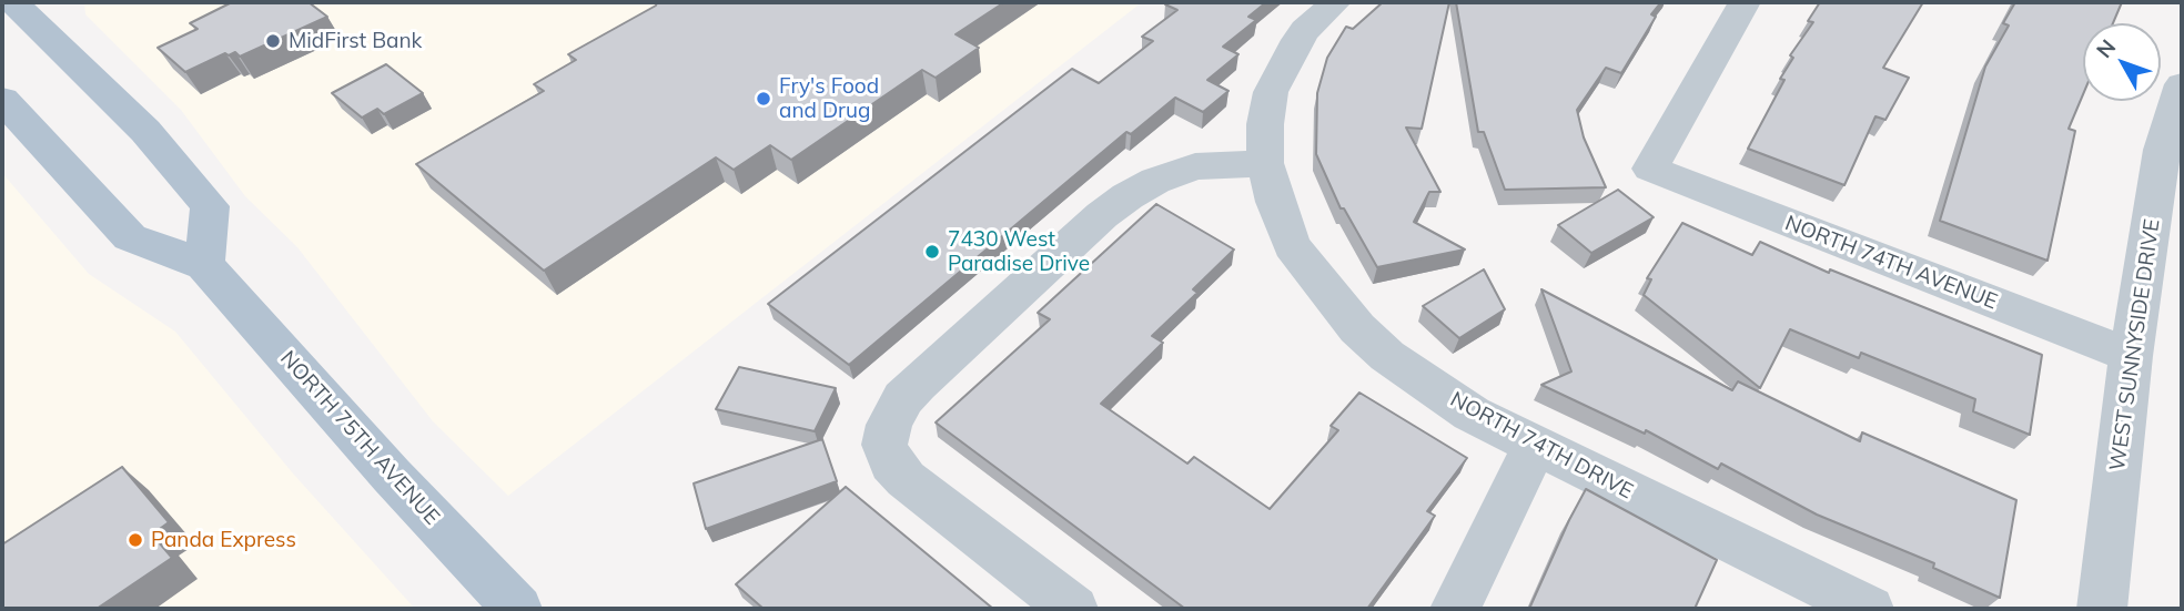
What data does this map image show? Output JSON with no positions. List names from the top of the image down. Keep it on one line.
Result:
{"streets":{"main road":["NORTH 75TH AVENUE"],"street":["NORTH 74TH AVENUE","WEST SUNNYSIDE DRIVE","NORTH 74TH DRIVE"]},"crossings":[["NORTH 74TH AVENUE","WEST SUNNYSIDE DRIVE"]],"places":["MidFirst Bank","Fry's Food and Drug","7430 West Paradise Drive","Panda Express"],"north":"top left"}
